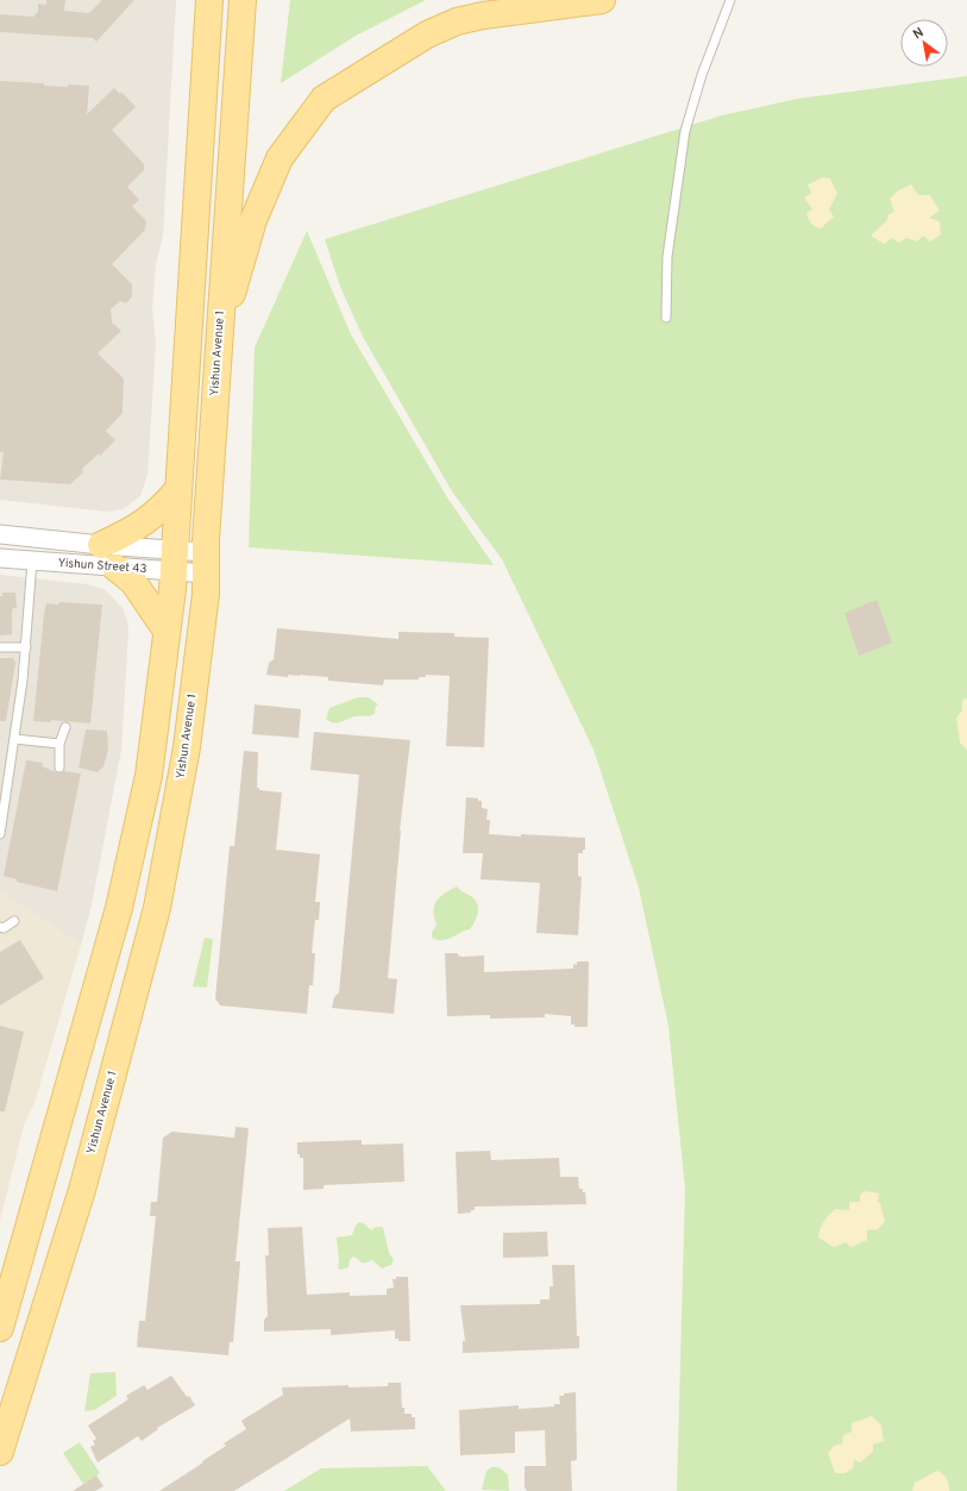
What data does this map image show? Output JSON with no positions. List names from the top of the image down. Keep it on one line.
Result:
{"streets":{"main road":["Yishun Avenue 1"],"street":["Yishun Street 43"]},"crossings":[["Yishun Avenue 1","Yishun Street 43"]],"north":"top left"}
